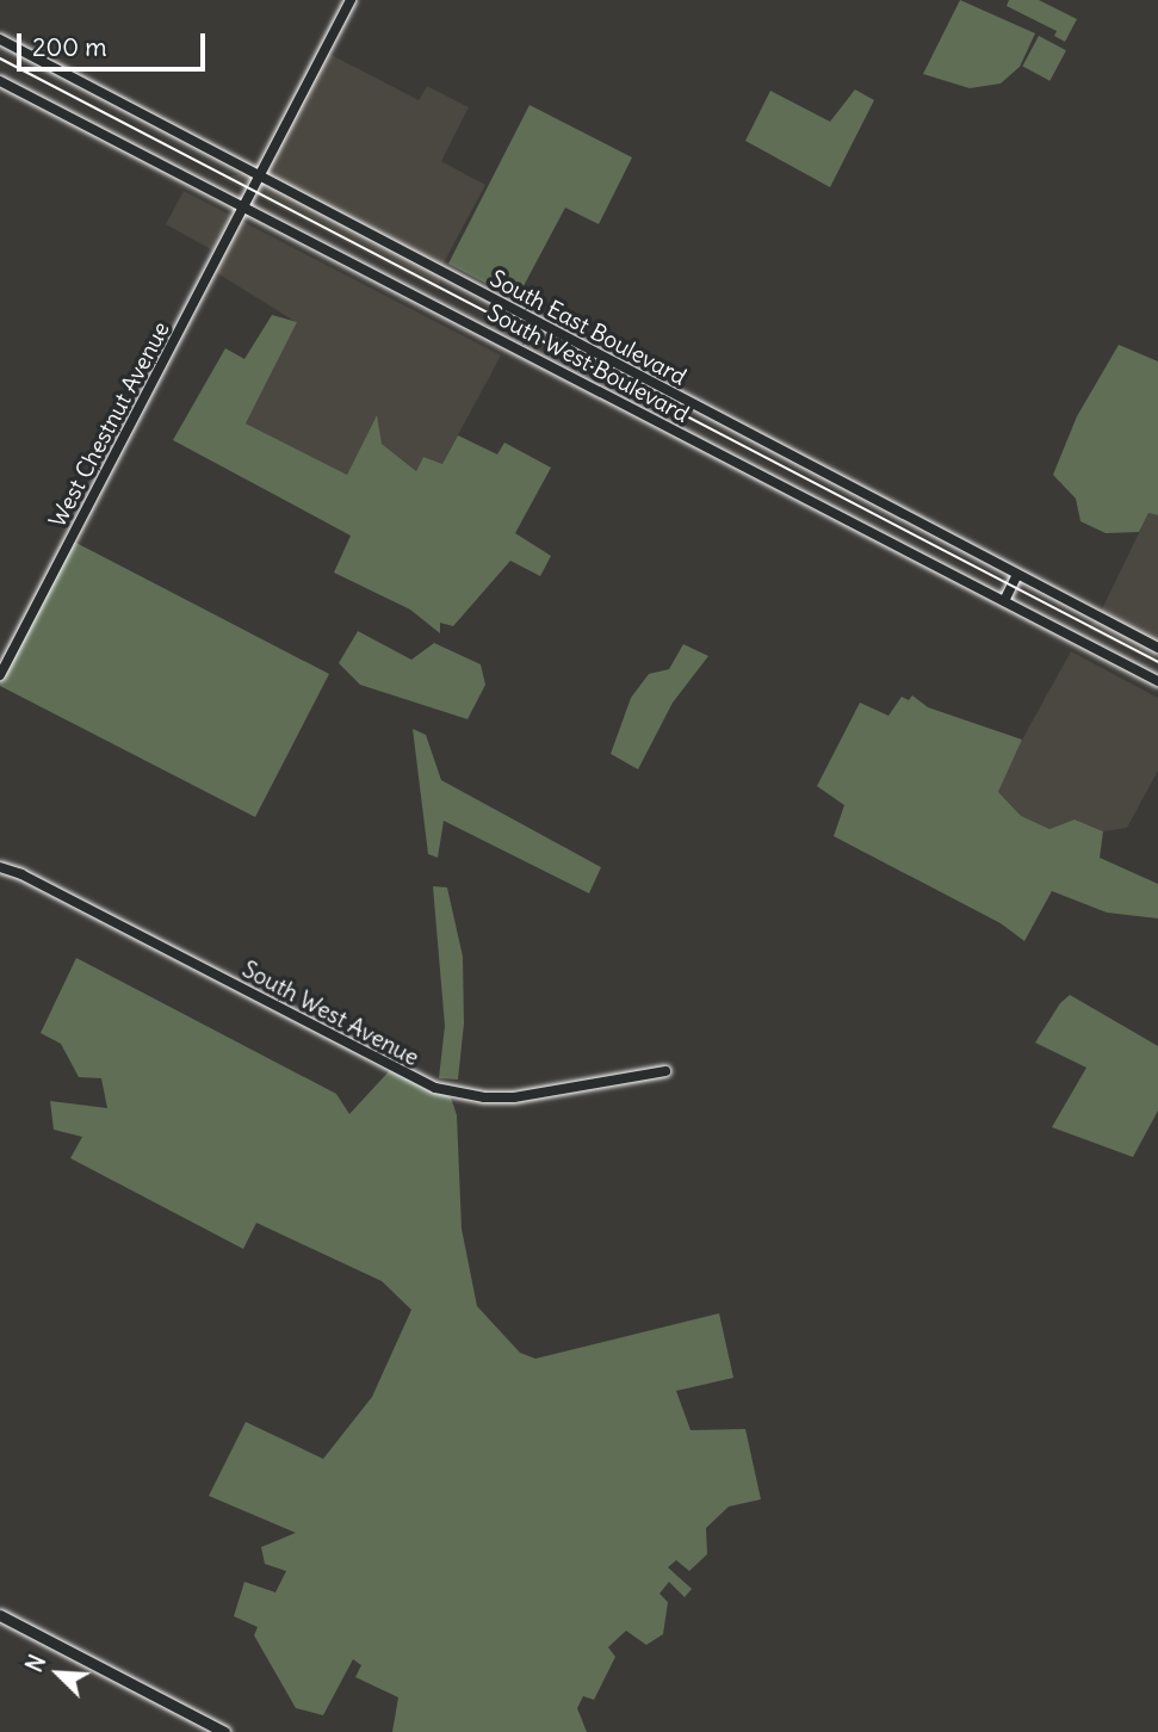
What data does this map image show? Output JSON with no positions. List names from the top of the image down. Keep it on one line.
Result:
{"streets":{"main road":["South East Boulevard","South West Boulevard","West Chestnut Avenue","South West Avenue"]},"crossings":[["South East Boulevard","West Chestnut Avenue"],["South West Boulevard","West Chestnut Avenue"]],"scale_bar":"200 m","north":"top left"}
